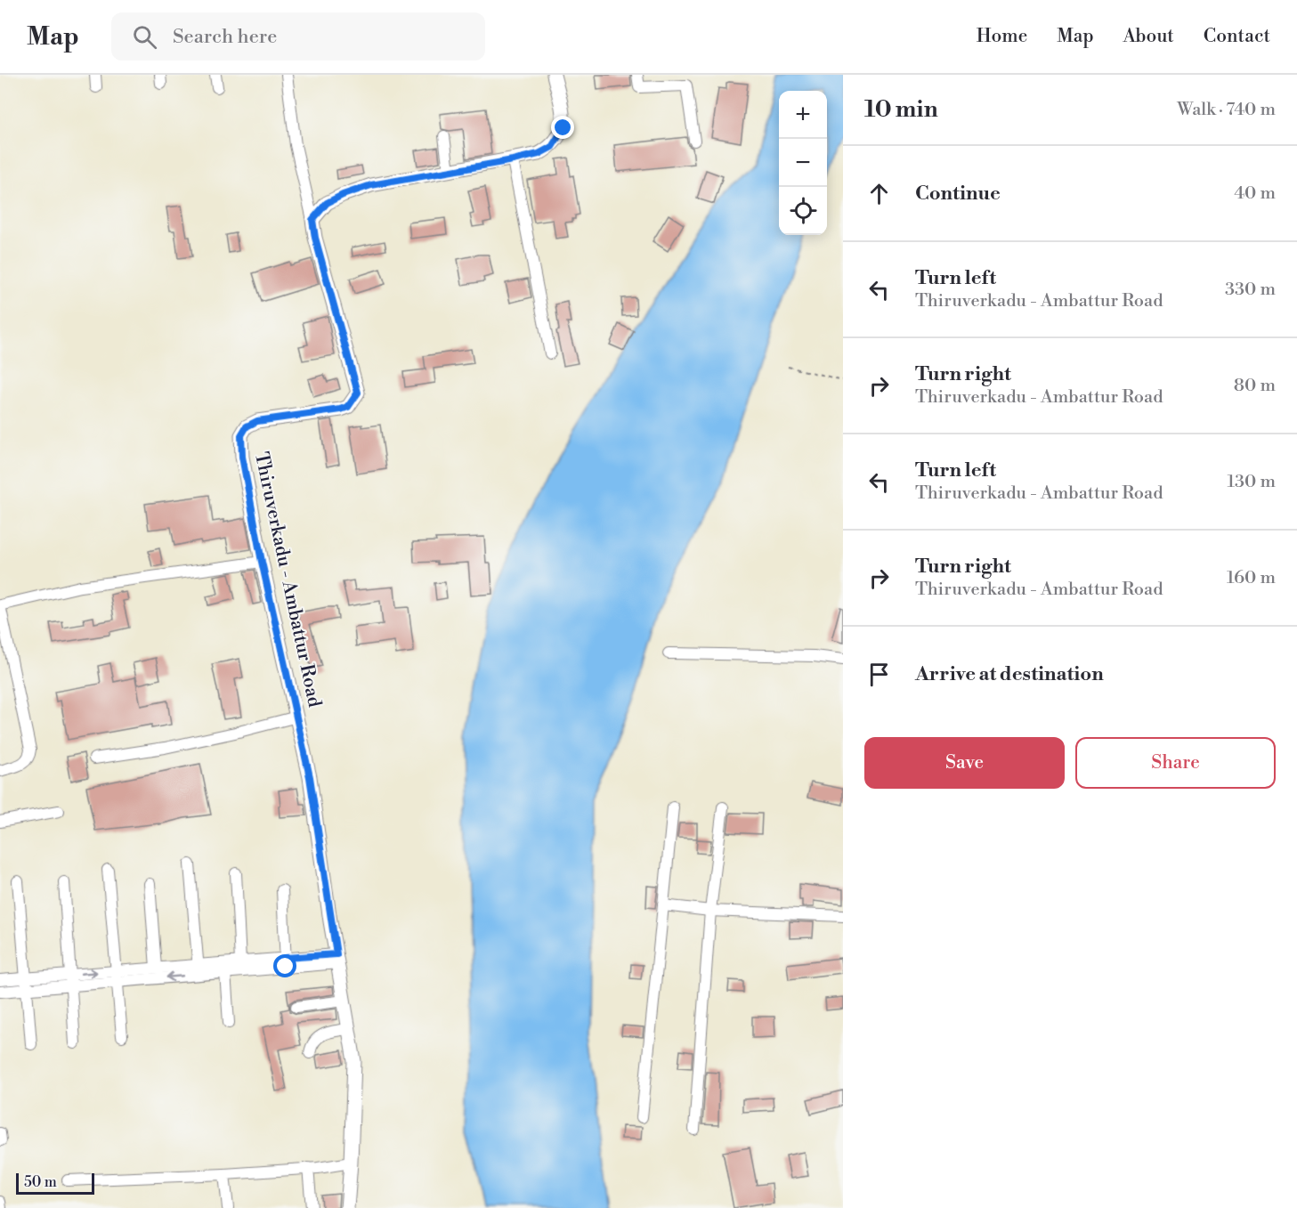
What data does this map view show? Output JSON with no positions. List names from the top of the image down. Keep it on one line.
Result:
{"streets":{"main road":["Thiruverkadu - Ambattur Road"]},"scale_bar":"50 m","page":{"header":"Map","search":"Search here","nav":["Home","Map","About","Contact"],"heading":["10 min","Walk · 740 m"],"map_buttons":["+","−"],"list":[["Continue","40 m"],["Turn left","Thiruverkadu - Ambattur Road","330 m"],["Turn right","Thiruverkadu - Ambattur Road","80 m"],["Turn left","Thiruverkadu - Ambattur Road","130 m"],["Turn right","Thiruverkadu - Ambattur Road","160 m"],"Arrive at destination"],"buttons":["Save","Share"],"scale":"50 m"}}
